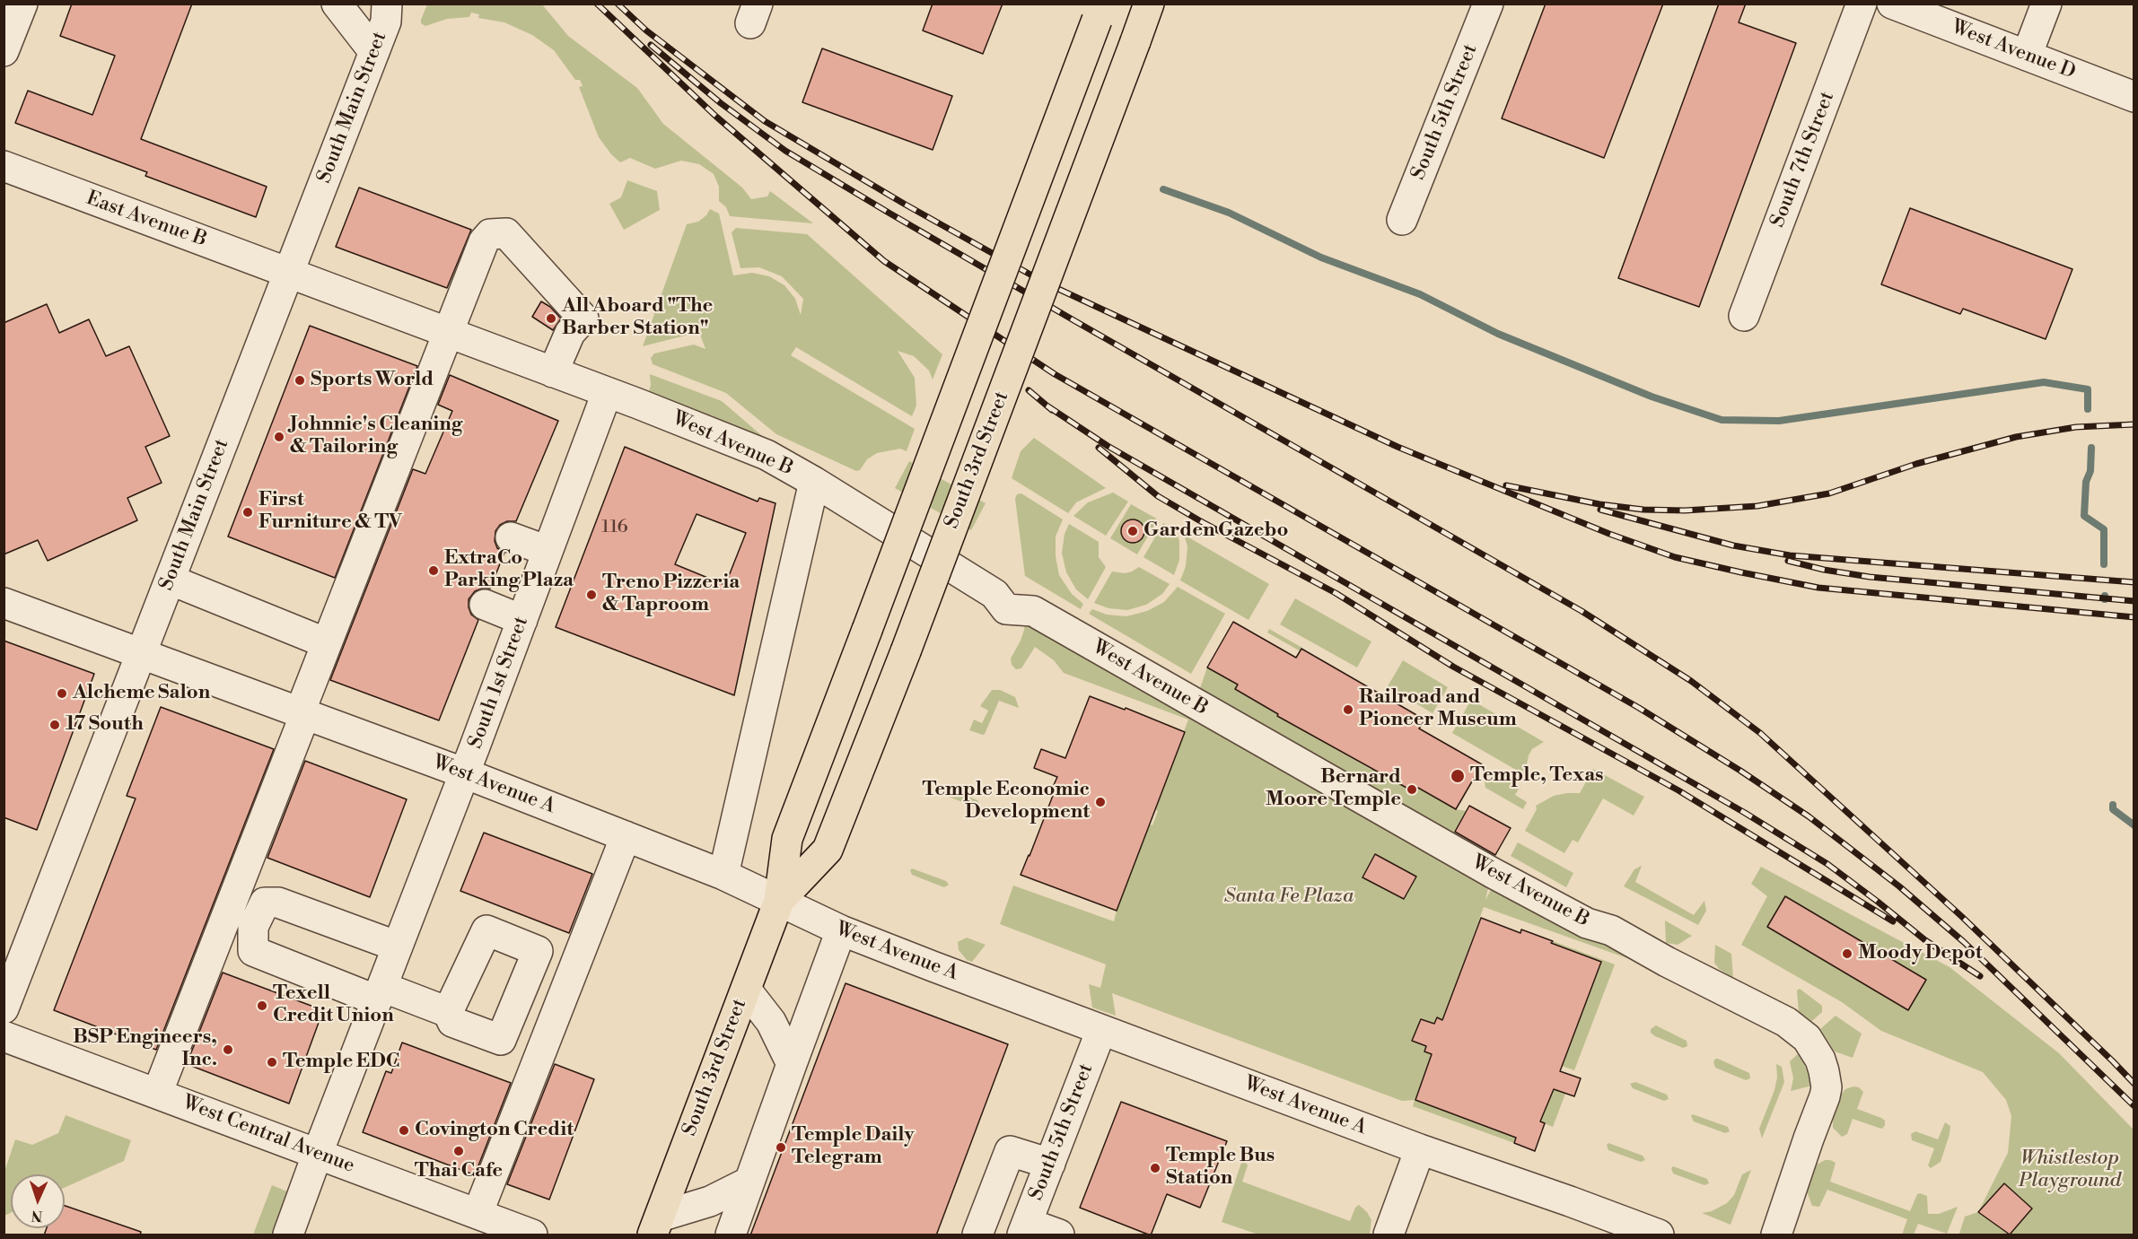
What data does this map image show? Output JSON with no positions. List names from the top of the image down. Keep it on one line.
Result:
{"streets":{"main road":["South 3rd Street"],"street":["West Avenue D","South Main Street","South 5th Street","South 7th Street","East Avenue B","West Avenue B","South 1st Street","West Avenue A","West Central Avenue"]},"crossings":[["South Main Street","East Avenue B"],["South Main Street","West Avenue B"],["South Main Street","West Avenue A"],["South 5th Street","West Avenue A"],["East Avenue B","West Avenue B"],["West Avenue B","South 1st Street"],["South 3rd Street","West Avenue A"],["South 1st Street","West Avenue A"],["South 1st Street","West Central Avenue"]],"parks":["Santa Fe Plaza","Whistlestop Playground"],"places":["All Aboard \"The Barber Station\"","Sports World","Johnnie's Cleaning & Tailoring","First Furniture & TV","Garden Gazebo","ExtraCo Parking Plaza","Treno Pizzeria & Taproom","Alcheme Salon","Railroad and Pioneer Museum","17 South","Temple, Texas","Bernard Moore Temple","Temple Economic Development","Moody Depot","Texell Credit Union","BSP Engineers, Inc.","Temple EDC","Covington Credit","Temple Daily Telegram","Thai Cafe","Temple Bus Station"],"house_numbers":["116"],"north":"bottom"}
